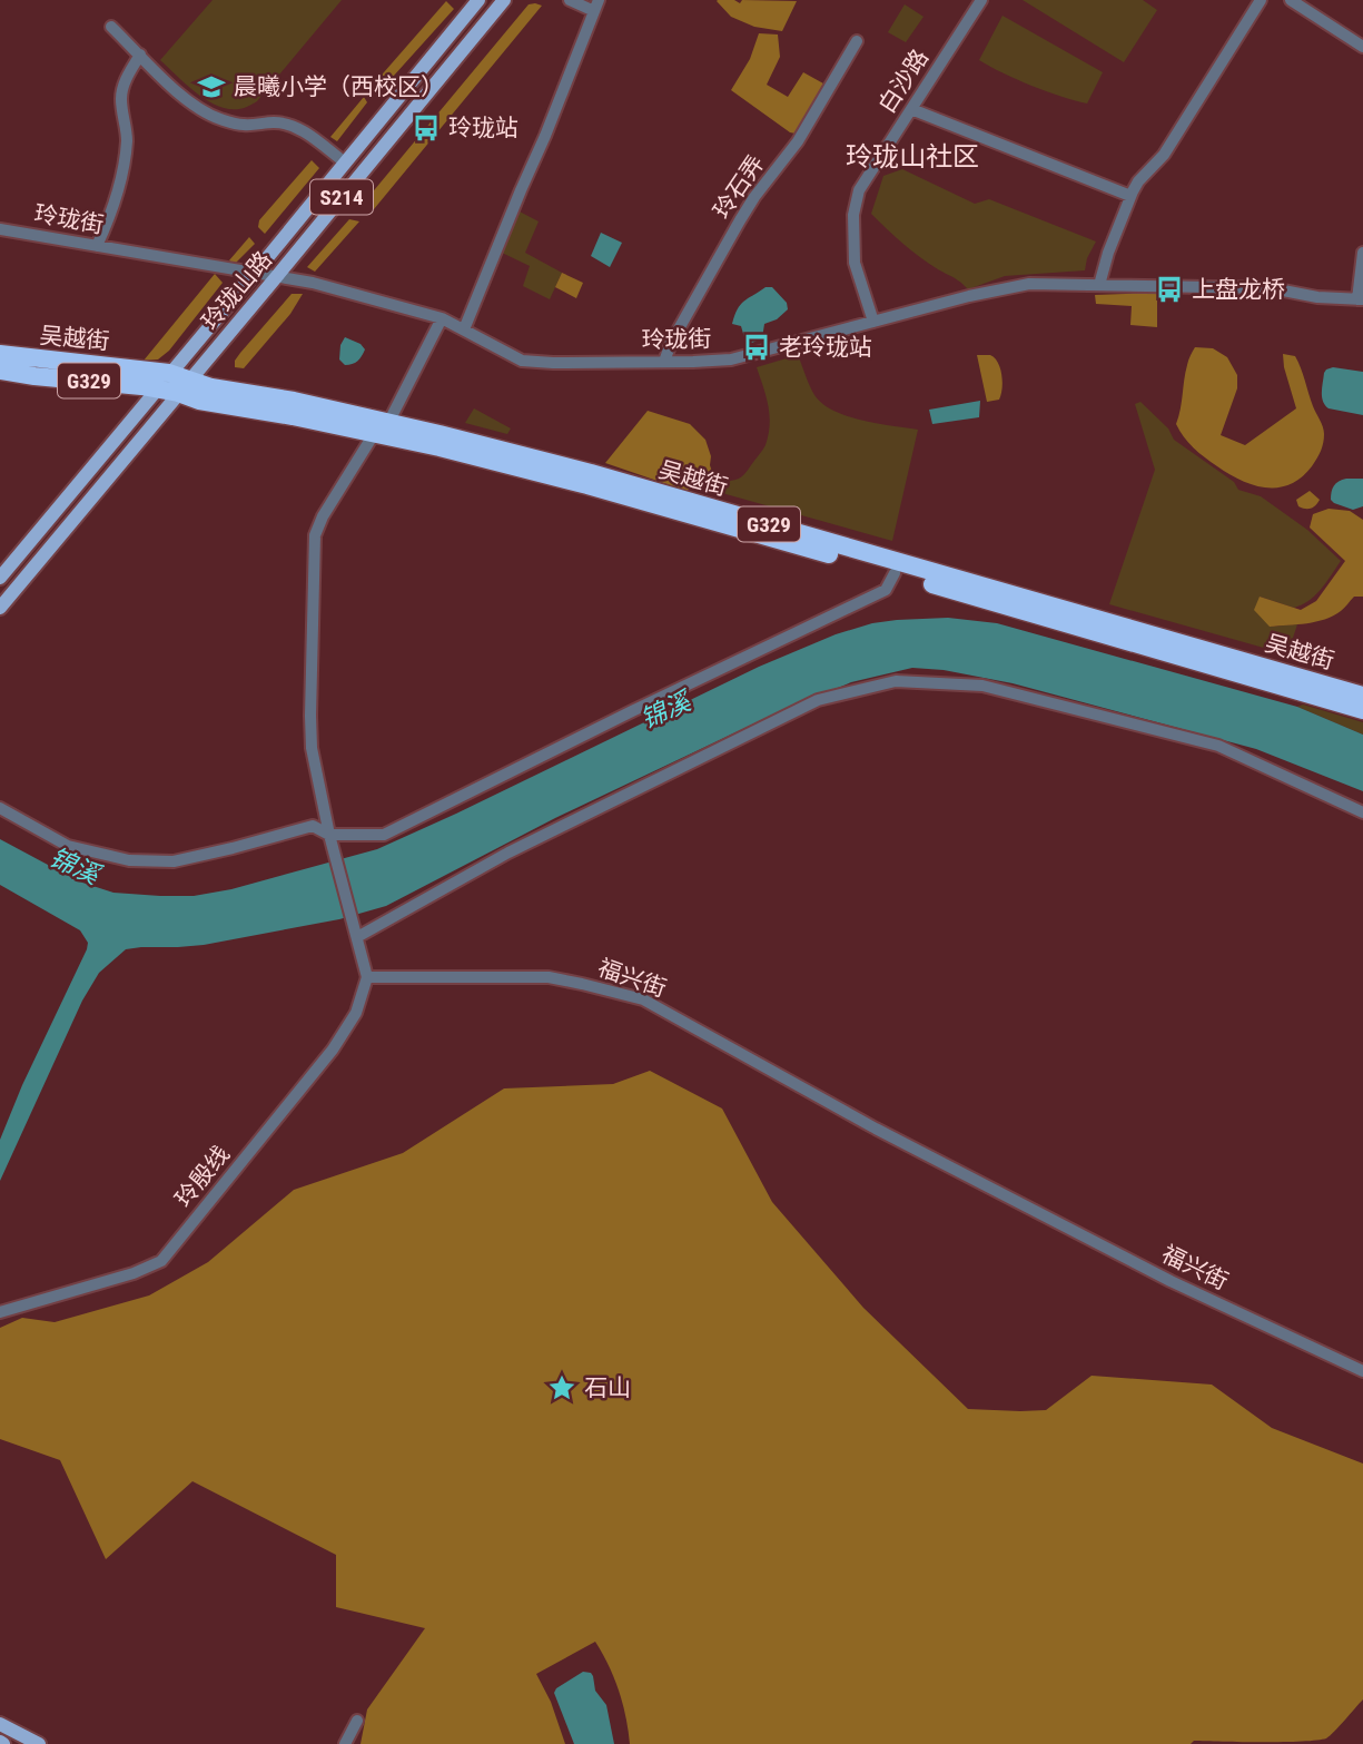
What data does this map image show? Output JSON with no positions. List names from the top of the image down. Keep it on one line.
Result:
{"streets":{"highway":["吴越街","G329"],"main road":["S214","玲珑山路"],"street":["白沙路","玲石弄","玲珑街","福兴街","玲殷线"]},"crossings":[["白沙路","玲珑街"],["玲石弄","玲珑街"],["玲珑街","玲珑山路"],["玲珑山路","吴越街"],["福兴街","玲殷线"]],"districts":["玲珑山社区"],"water":["锦溪"],"places":{"school or university":["晨曦小学（西校区）"],"bus stop":["玲珑站","上盘龙桥","老玲珑站"],"place":["石山"]}}
